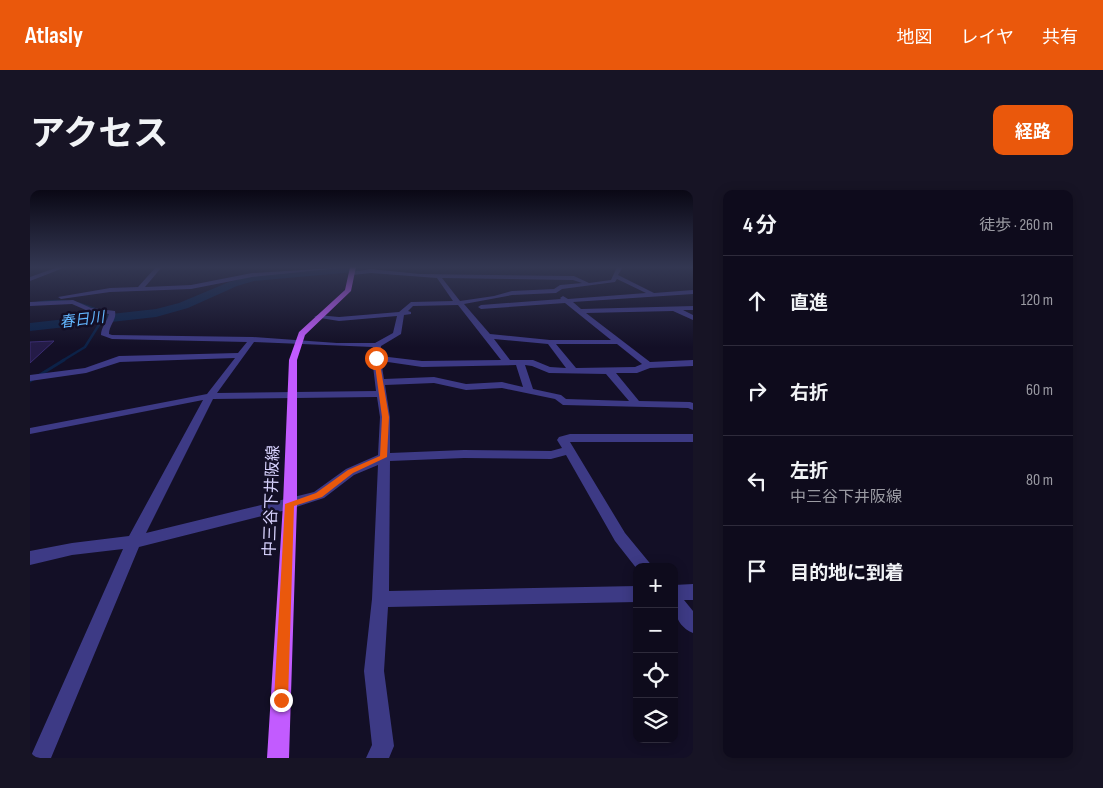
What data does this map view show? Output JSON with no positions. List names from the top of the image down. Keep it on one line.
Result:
{"streets":{"main road":["中三谷下井阪線"]},"water":["春日川"],"page":{"header":"Atlasly","nav":["地図","レイヤ","共有"],"title":"アクセス","buttons":"経路","heading":["4 分","徒歩 · 260 m"],"list":[["直進","120 m"],["右折","60 m"],["左折","中三谷下井阪線","80 m"],"目的地に到着"],"map_buttons":["+","−"]}}
